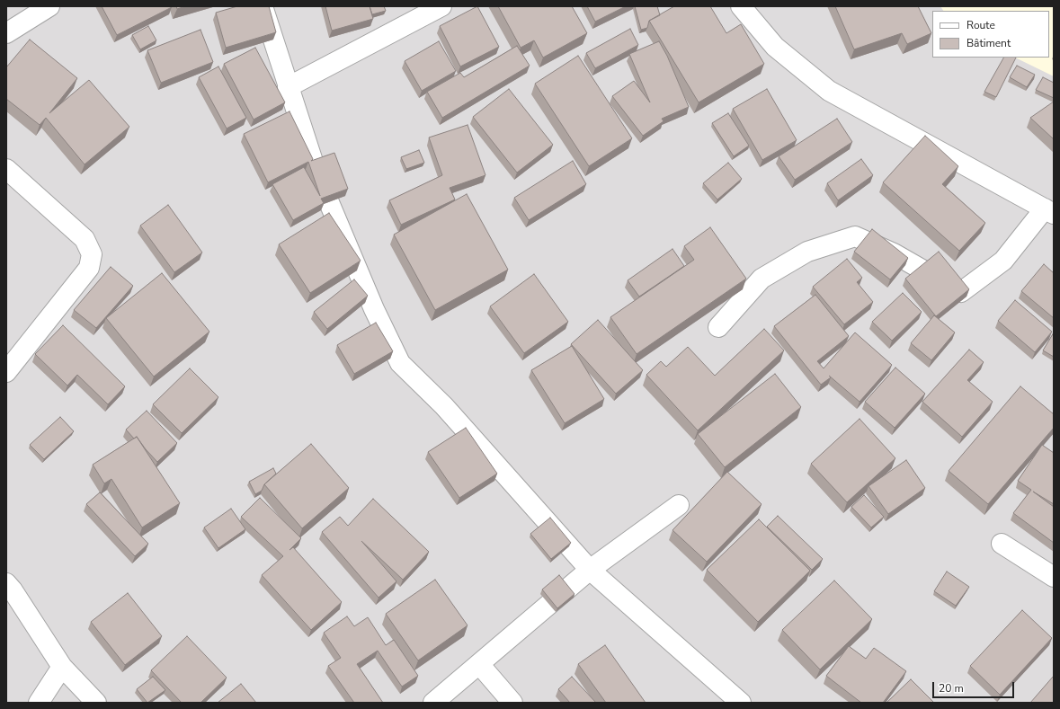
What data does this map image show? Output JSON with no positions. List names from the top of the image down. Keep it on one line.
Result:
{"legend":["Route","Bâtiment"],"scale_bar":"20 m"}
